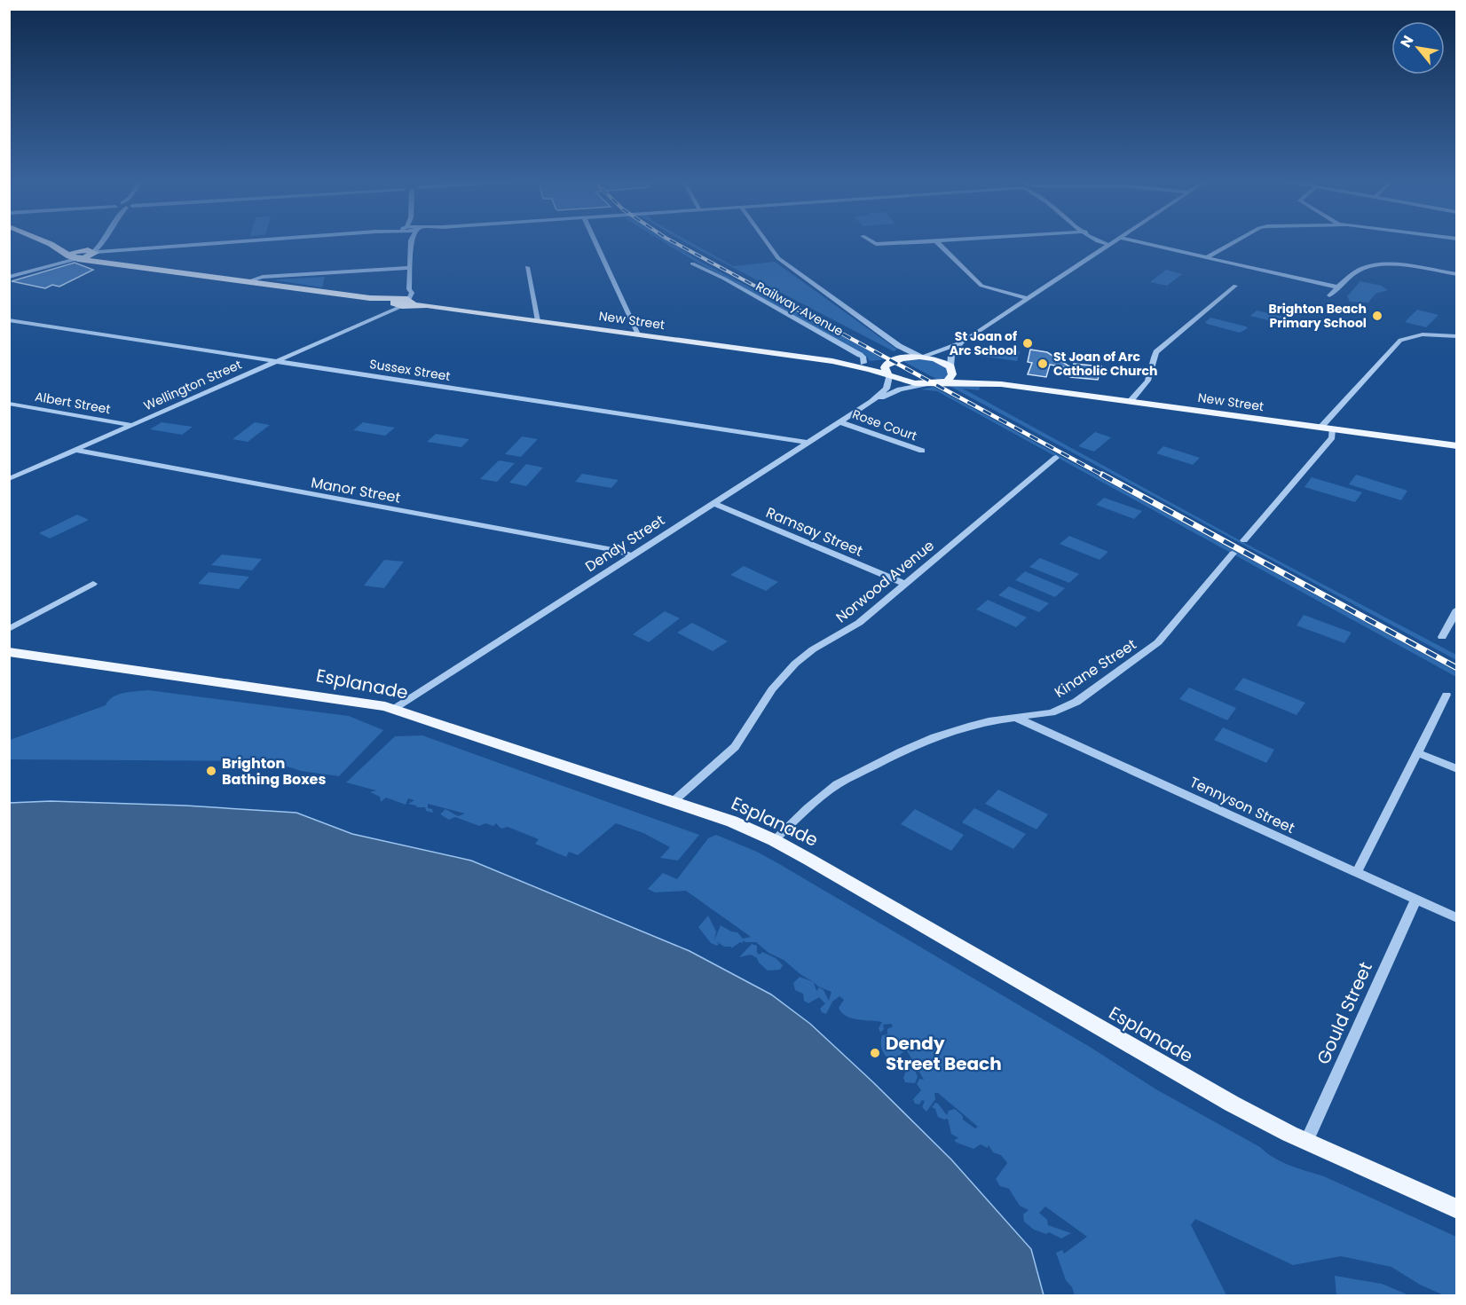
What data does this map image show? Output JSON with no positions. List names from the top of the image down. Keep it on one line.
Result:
{"streets":{"main road":["New Street","Esplanade"],"street":["Railway Avenue","Sussex Street","Wellington Street","Albert Street","Rose Court","Manor Street","Ramsay Street","Dendy Street","Norwood Avenue","Kinane Street","Tennyson Street","Gould Street"]},"crossings":[["Railway Avenue","New Street"],["New Street","Wellington Street"],["New Street","Dendy Street"],["Sussex Street","Wellington Street"],["Sussex Street","Dendy Street"],["Wellington Street","Albert Street"],["Wellington Street","Manor Street"],["Rose Court","Dendy Street"],["Manor Street","Dendy Street"],["Ramsay Street","Dendy Street"],["Ramsay Street","Norwood Avenue"],["Dendy Street","Esplanade"],["Norwood Avenue","Esplanade"],["Kinane Street","Esplanade"],["Kinane Street","Tennyson Street"],["Esplanade","Gould Street"],["Tennyson Street","Gould Street"]],"places":["Brighton Beach Primary School","St Joan of Arc School","St Joan of Arc Catholic Church","Brighton Bathing Boxes","Dendy Street Beach"],"north":"top left"}
